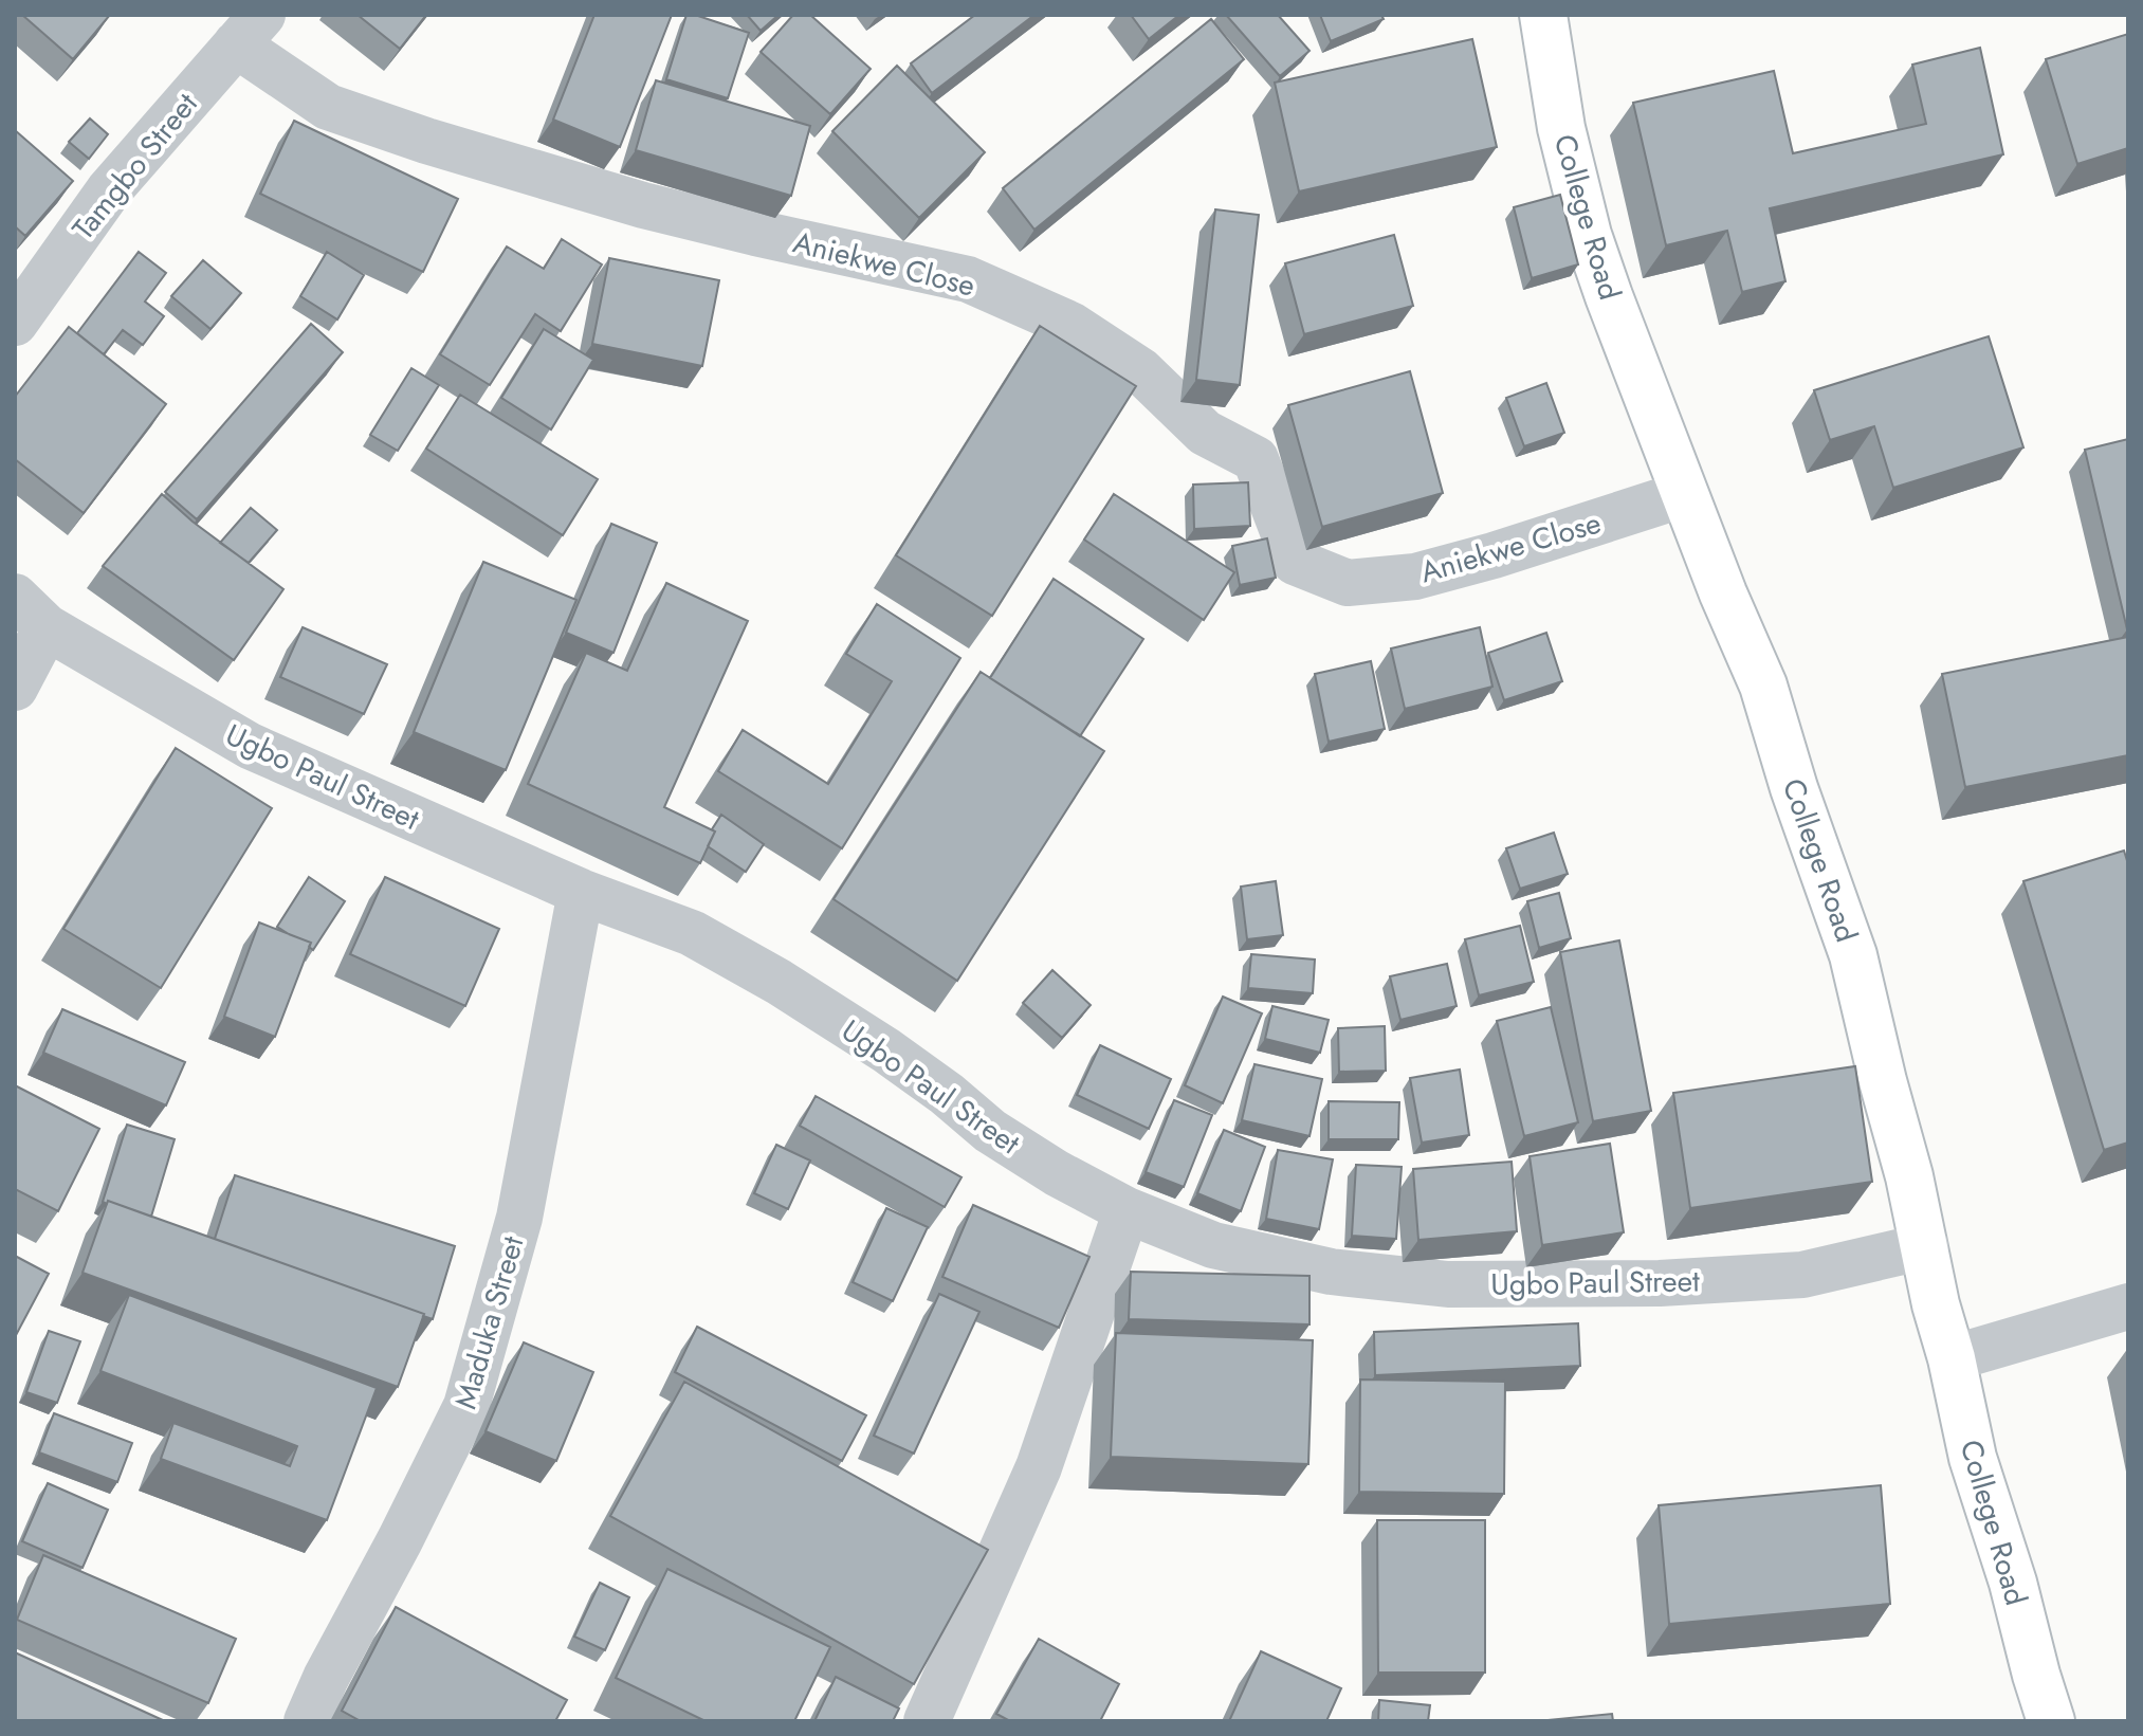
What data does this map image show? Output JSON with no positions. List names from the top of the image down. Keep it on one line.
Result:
{"streets":{"main road":["College Road"],"street":["Tamgbo Street","Aniekwe Close","Ugbo Paul Street","Maduka Street"]},"crossings":[["Tamgbo Street","Aniekwe Close"],["College Road","Aniekwe Close"],["College Road","Ugbo Paul Street"],["Ugbo Paul Street","Maduka Street"]]}
